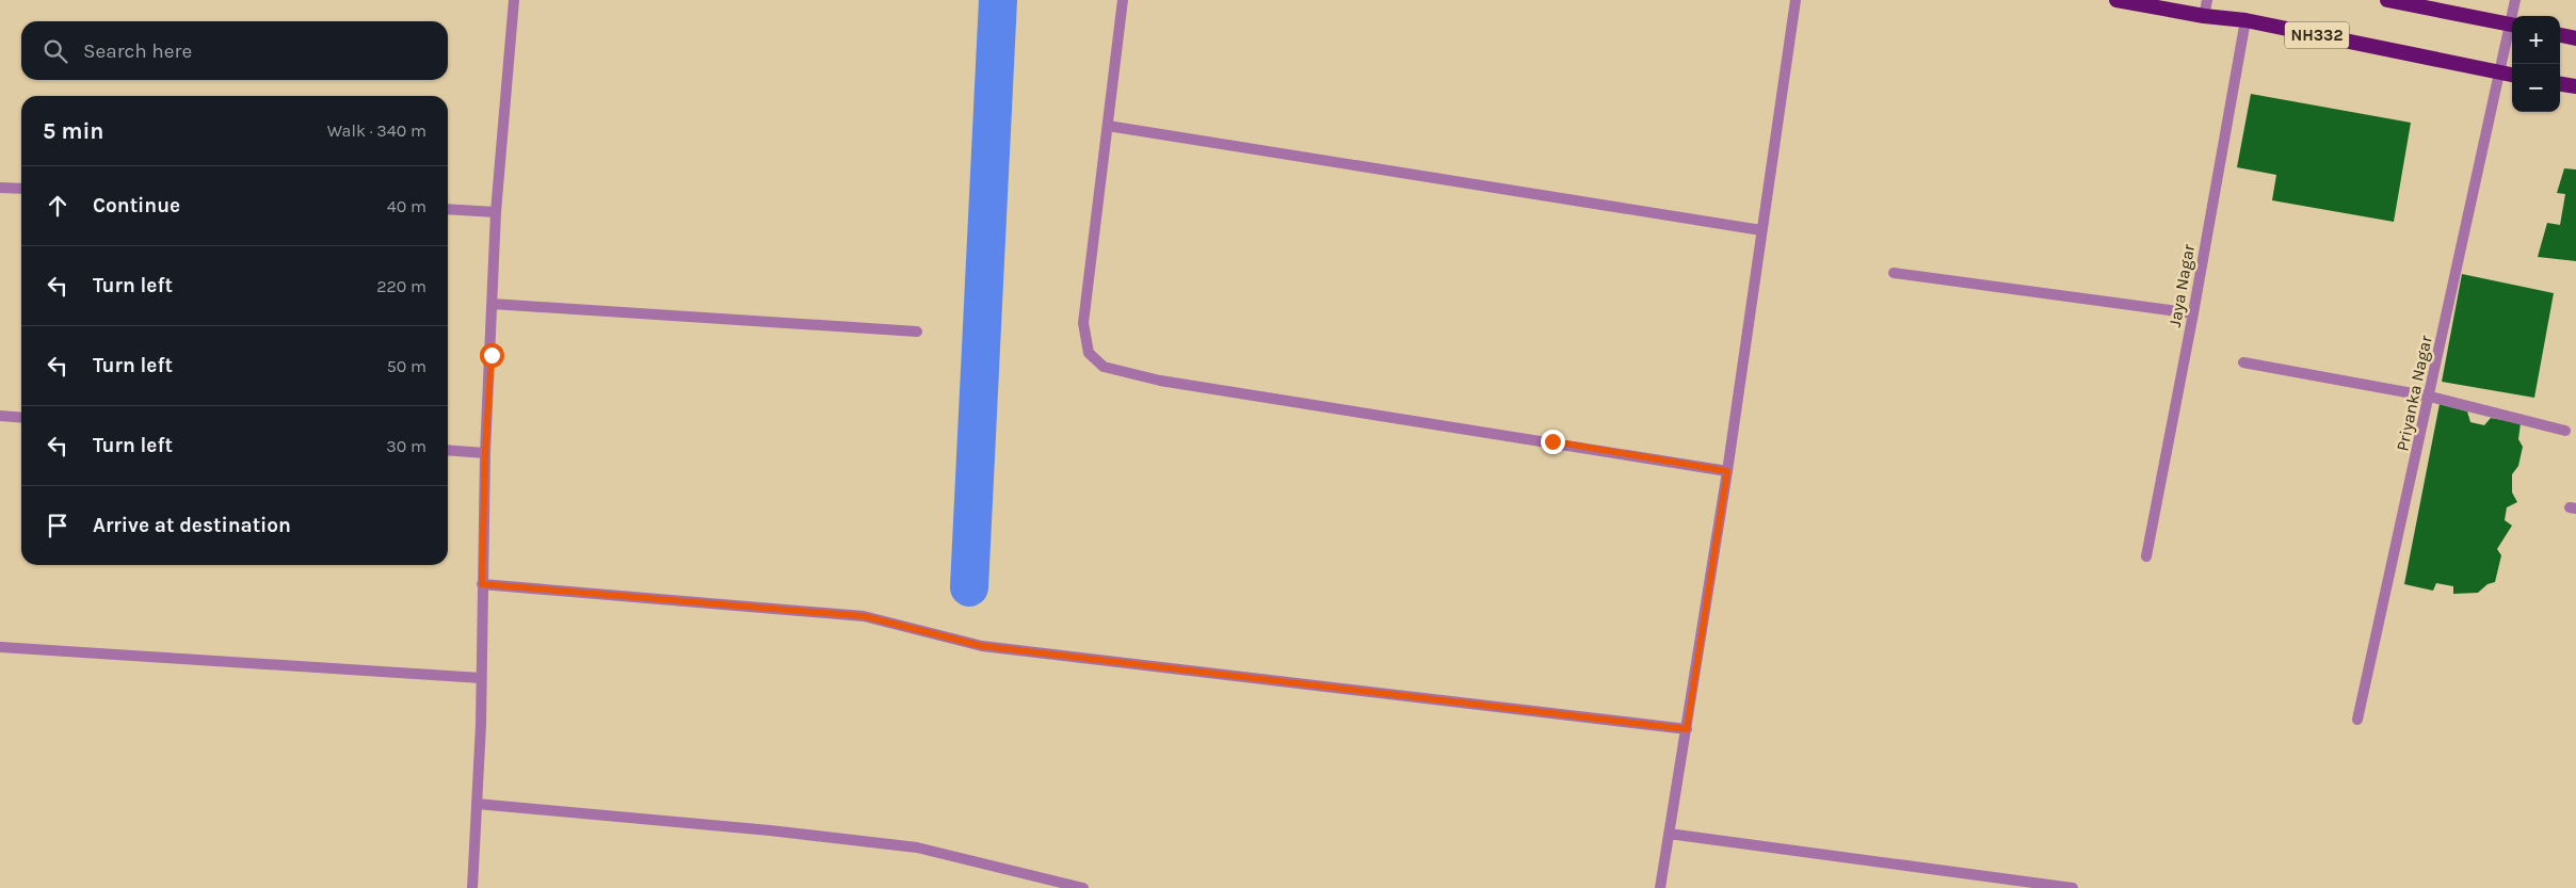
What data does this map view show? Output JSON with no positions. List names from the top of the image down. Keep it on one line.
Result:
{"streets":{"highway":["NH332"],"street":["Jaya Nagar","Priyanka Nagar"]},"crossings":[["NH332","Jaya Nagar"],["NH332","Priyanka Nagar"]],"page":{"map_buttons":["+","−"],"search":"Search here","heading":["5 min","Walk · 340 m"],"list":[["Continue","40 m"],["Turn left","220 m"],["Turn left","50 m"],["Turn left","30 m"],"Arrive at destination"]}}
